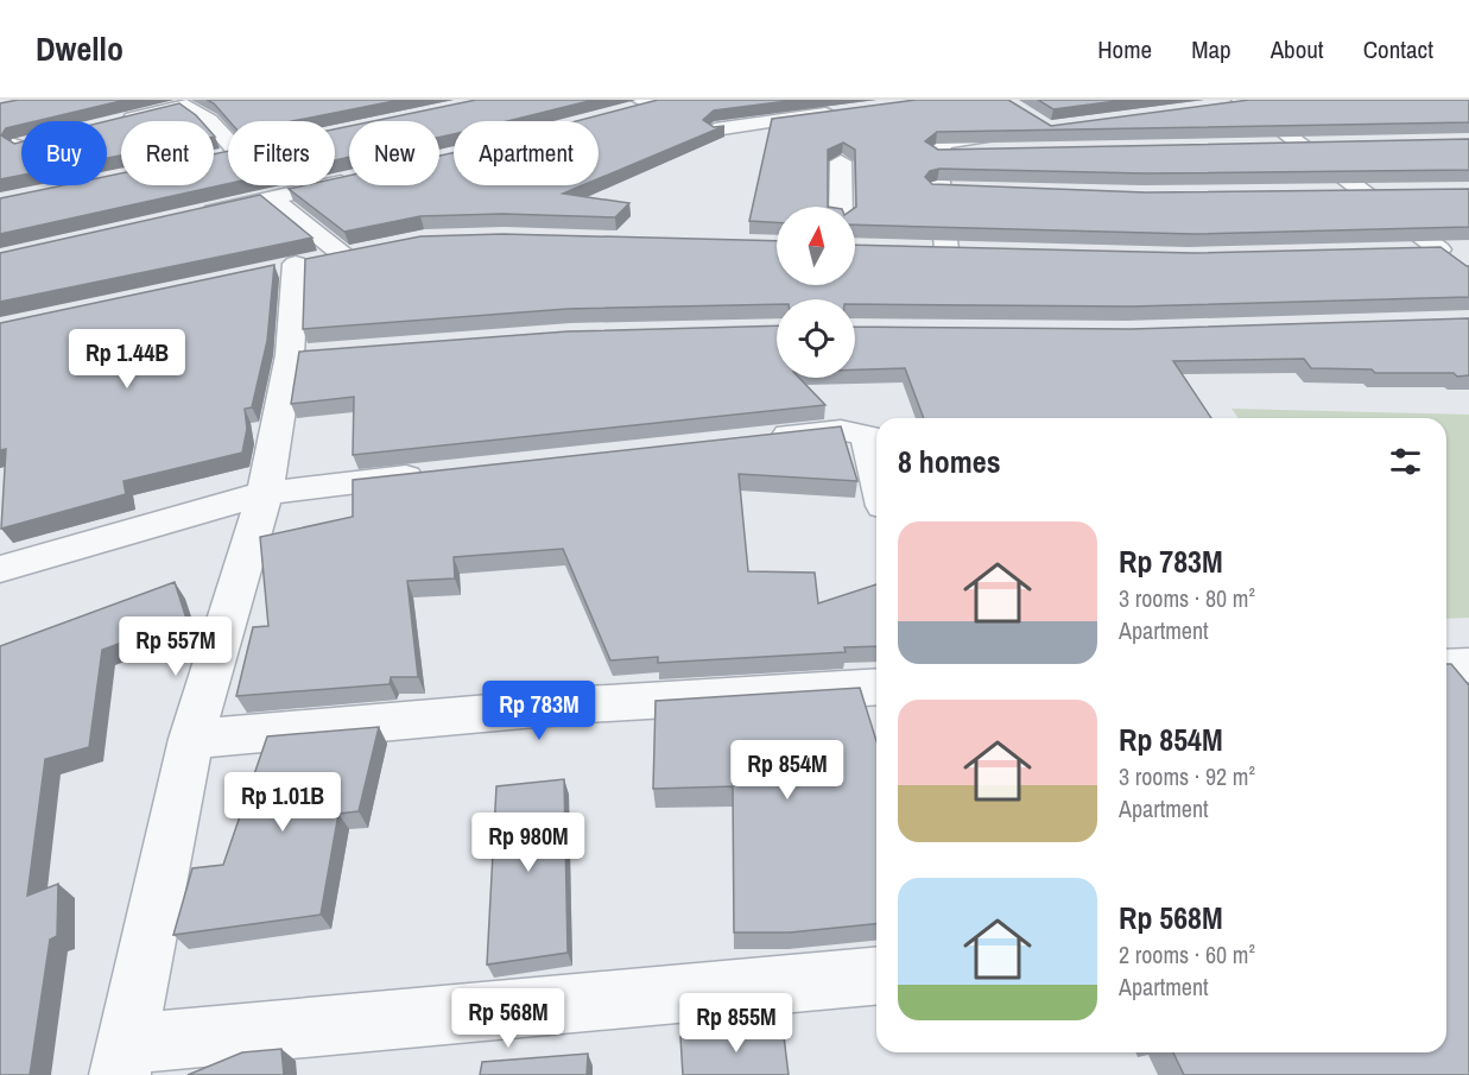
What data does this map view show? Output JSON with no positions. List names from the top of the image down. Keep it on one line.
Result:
{"north":"top","page":{"header":"Dwello","nav":["Home","Map","About","Contact"],"chip":["Buy","Rent","Filters","New","Apartment"],"price":["Rp 1.44B","Rp 557M","Rp 783M","Rp 854M","Rp 1.01B","Rp 980M","Rp 568M","Rp 855M"],"heading":"8 homes","list":[{"name":"Rp 783M","note":"3 rooms · 80 m² · Apartment"},{"name":"Rp 854M","note":"3 rooms · 92 m² · Apartment"},{"name":"Rp 568M","note":"2 rooms · 60 m² · Apartment"}]}}
